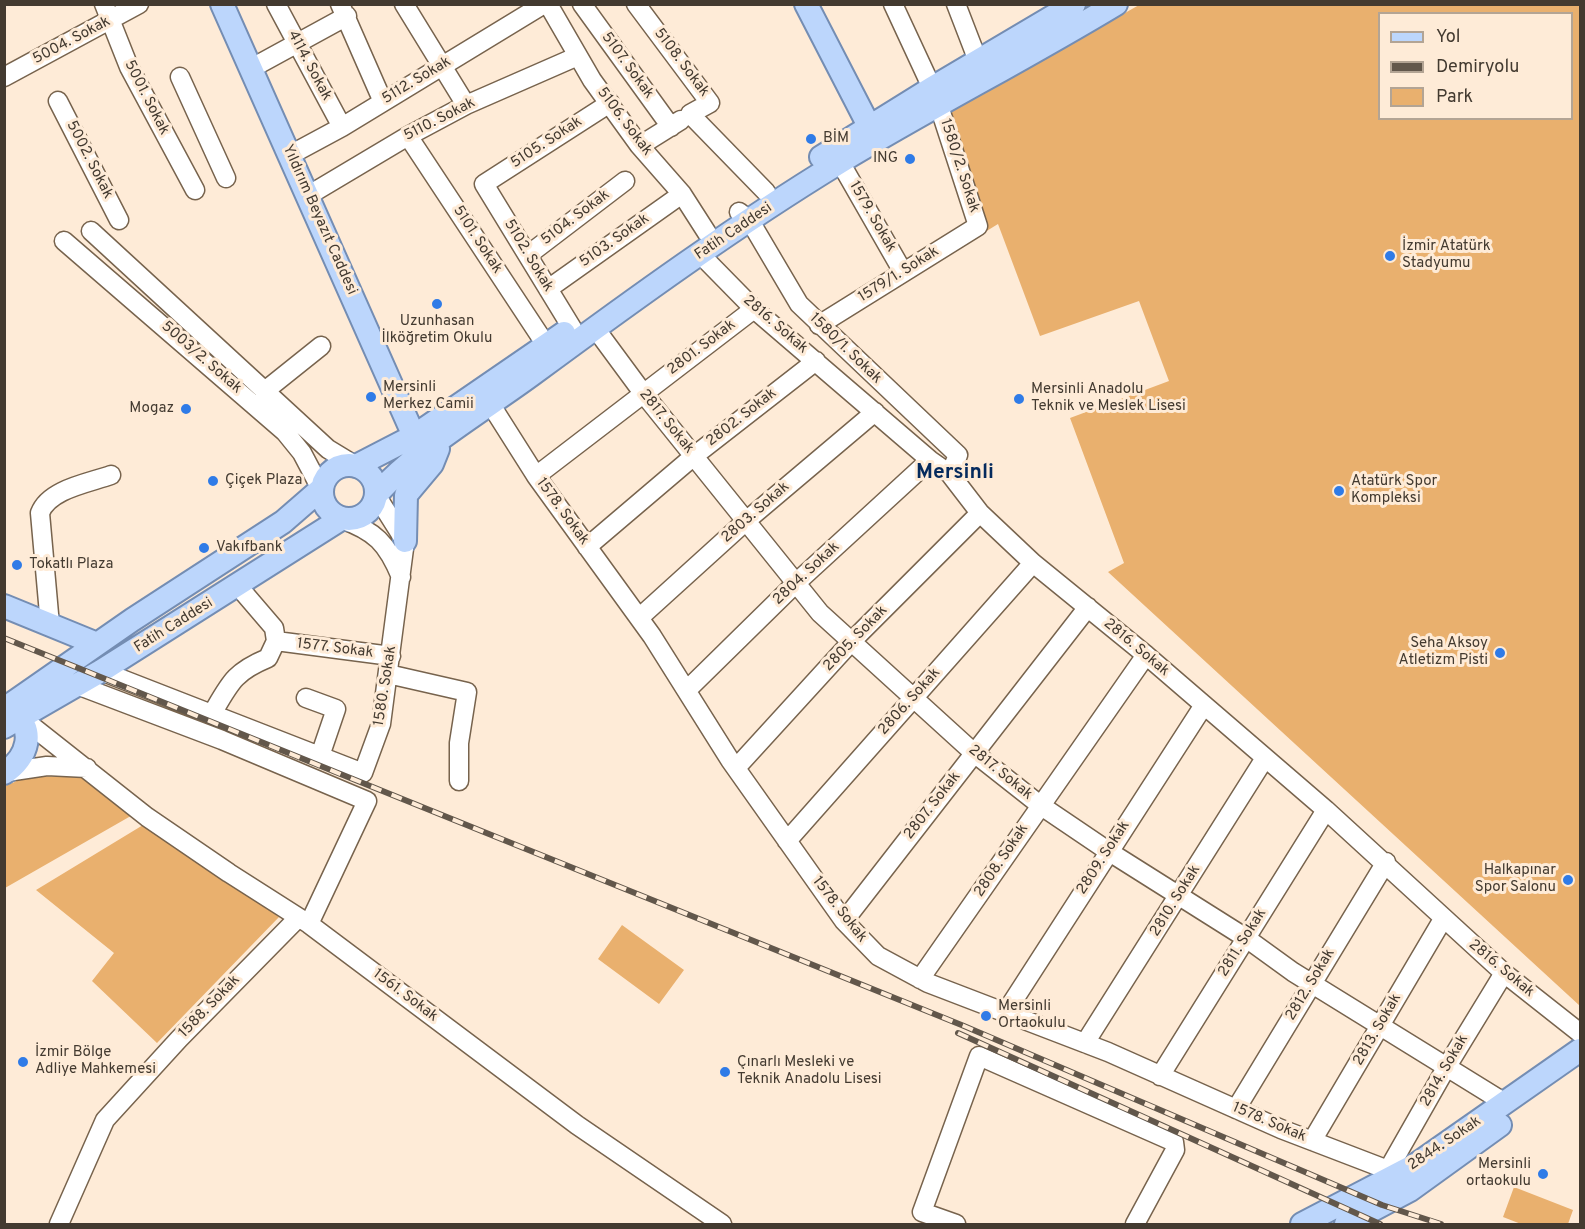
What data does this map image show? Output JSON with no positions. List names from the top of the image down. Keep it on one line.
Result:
{"streets":{"main road":["Yıldırım Beyazıt Caddesi","Fatih Caddesi","2844. Sokak"],"street":["5004. Sokak","5108. Sokak","4114. Sokak","5107. Sokak","5112. Sokak","5001. Sokak","5110. Sokak","5106. Sokak","5105. Sokak","5002. Sokak","1580/2. Sokak","1579. Sokak","5104. Sokak","5101. Sokak","5103. Sokak","5102. Sokak","1579/1. Sokak","2816. Sokak","2801. Sokak","1580/1. Sokak","5003/2. Sokak","2802. Sokak","2817. Sokak","1578. Sokak","2803. Sokak","2804. Sokak","2805. Sokak","1577. Sokak","1580. Sokak","2806. Sokak","2807. Sokak","2809. Sokak","2808. Sokak","2810. Sokak","2811. Sokak","2812. Sokak","1561. Sokak","1588. Sokak","2813. Sokak","2814. Sokak"]},"crossings":[["5004. Sokak","5001. Sokak"],["4114. Sokak","5112. Sokak"],["5112. Sokak","Yıldırım Beyazıt Caddesi"],["5110. Sokak","5106. Sokak"],["5110. Sokak","Yıldırım Beyazıt Caddesi"],["5110. Sokak","5101. Sokak"],["5106. Sokak","5105. Sokak"],["5106. Sokak","Fatih Caddesi"],["5106. Sokak","5103. Sokak"],["5105. Sokak","5102. Sokak"],["1580/2. Sokak","Fatih Caddesi"],["1580/2. Sokak","1579/1. Sokak"],["1579. Sokak","Fatih Caddesi"],["1579. Sokak","1579/1. Sokak"],["5104. Sokak","5102. Sokak"],["Yıldırım Beyazıt Caddesi","Fatih Caddesi"],["Fatih Caddesi","5101. Sokak"],["Fatih Caddesi","5102. Sokak"],["Fatih Caddesi","2816. Sokak"],["Fatih Caddesi","1580/1. Sokak"],["Fatih Caddesi","5003/2. Sokak"],["Fatih Caddesi","2817. Sokak"],["Fatih Caddesi","1578. Sokak"],["Fatih Caddesi","1577. Sokak"],["Fatih Caddesi","1580. Sokak"],["Fatih Caddesi","1561. Sokak"],["Fatih Caddesi","1588. Sokak"],["5103. Sokak","5102. Sokak"],["1579/1. Sokak","1580/1. Sokak"],["2816. Sokak","2801. Sokak"],["2816. Sokak","1580/1. Sokak"],["2816. Sokak","2802. Sokak"],["2816. Sokak","2803. Sokak"],["2816. Sokak","2804. Sokak"],["2816. Sokak","2805. Sokak"],["2816. Sokak","2806. Sokak"],["2816. Sokak","2807. Sokak"],["2816. Sokak","2809. Sokak"],["2816. Sokak","2808. Sokak"],["2816. Sokak","2810. Sokak"],["2816. Sokak","2811. Sokak"],["2816. Sokak","2812. Sokak"],["2816. Sokak","2813. Sokak"],["2816. Sokak","2814. Sokak"],["2801. Sokak","2817. Sokak"],["2801. Sokak","1578. Sokak"],["2802. Sokak","2817. Sokak"],["2802. Sokak","1578. Sokak"],["2817. Sokak","2803. Sokak"],["2817. Sokak","2804. Sokak"],["2817. Sokak","2805. Sokak"],["2817. Sokak","2806. Sokak"],["2817. Sokak","2807. Sokak"],["2817. Sokak","2809. Sokak"],["2817. Sokak","2808. Sokak"],["2817. Sokak","2810. Sokak"],["2817. Sokak","2811. Sokak"],["2817. Sokak","2812. Sokak"],["2817. Sokak","2813. Sokak"],["2817. Sokak","2814. Sokak"],["2817. Sokak","2844. Sokak"],["1578. Sokak","2803. Sokak"],["1578. Sokak","2804. Sokak"],["1578. Sokak","2805. Sokak"],["1578. Sokak","2806. Sokak"],["1578. Sokak","2807. Sokak"],["1578. Sokak","2809. Sokak"],["1578. Sokak","2808. Sokak"],["1578. Sokak","2810. Sokak"],["1578. Sokak","2811. Sokak"],["1578. Sokak","2812. Sokak"],["1578. Sokak","2813. Sokak"],["1578. Sokak","2814. Sokak"],["1577. Sokak","1580. Sokak"],["1561. Sokak","1588. Sokak"]],"districts":["Mersinli"],"places":["BİM","ING","İzmir Atatürk Stadyumu","Uzunhasan İlköğretim Okulu","Mersinli Merkez Camii","Mersinli Anadolu Teknik ve Meslek Lisesi","Mogaz","Çiçek Plaza","Atatürk Spor Kompleksi","Vakıfbank","Tokatlı Plaza","Seha Aksoy Atletizm Pisti","Halkapınar Spor Salonu","Mersinli Ortaokulu","İzmir Bölge Adliye Mahkemesi","Çınarlı Mesleki ve Teknik Anadolu Lisesi","Mersinli ortaokulu"],"legend":["Yol","Demiryolu","Park"]}
